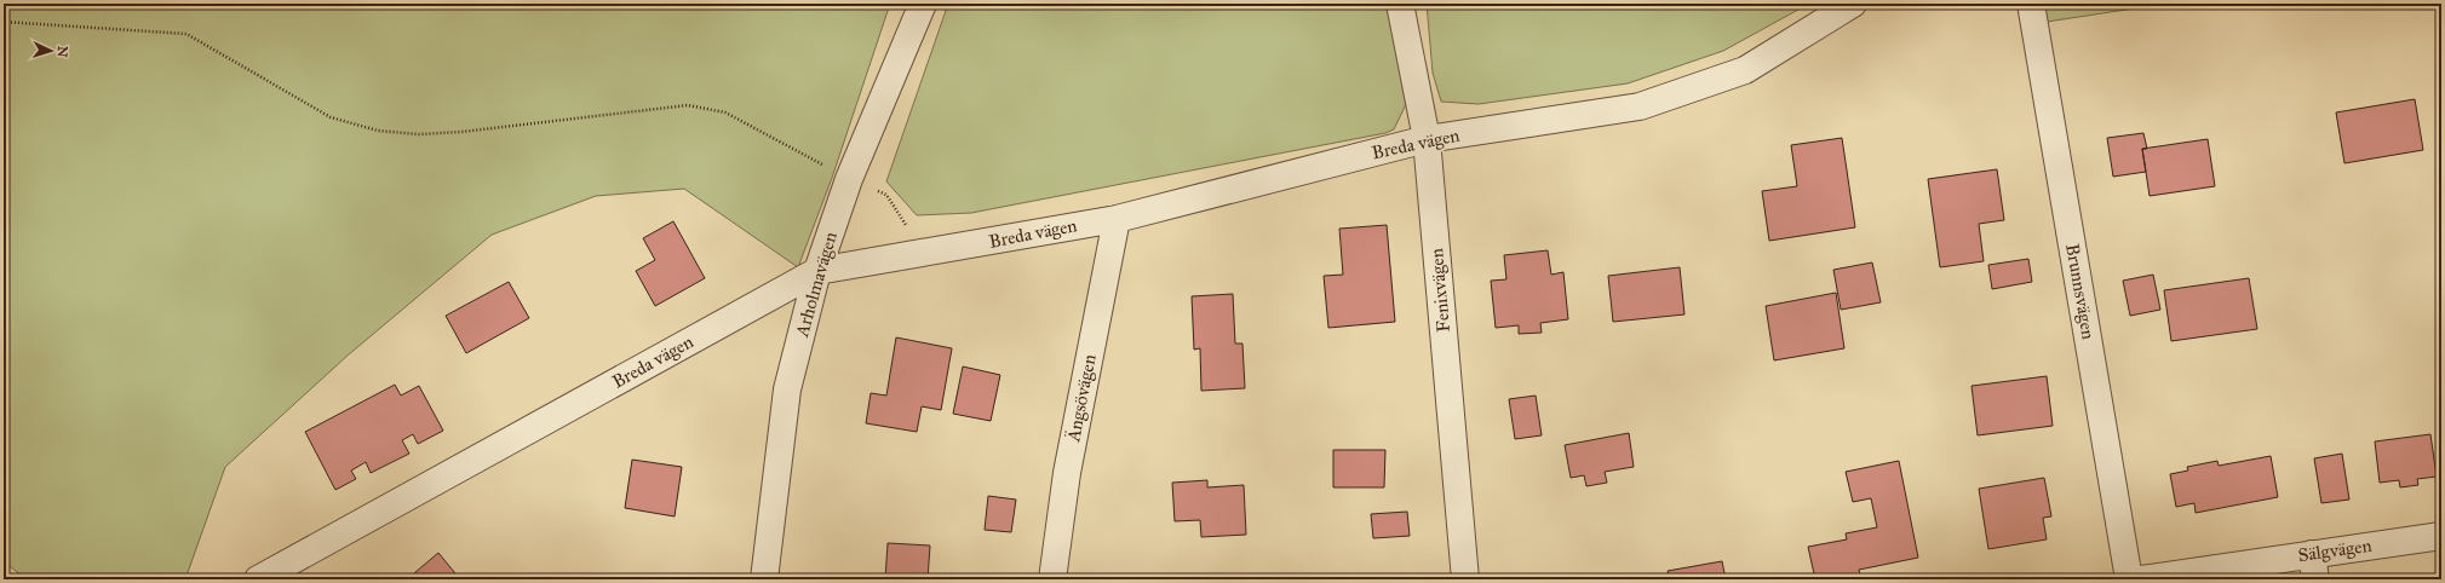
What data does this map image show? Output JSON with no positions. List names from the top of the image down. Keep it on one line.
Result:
{"streets":{"street":["Breda vägen","Arholmavägen","Fenixvägen","Brunnsvägen","Ängsövägen","Sälgvägen"]},"crossings":[["Breda vägen","Arholmavägen"],["Breda vägen","Fenixvägen"],["Breda vägen","Ängsövägen"]],"north":"right"}
